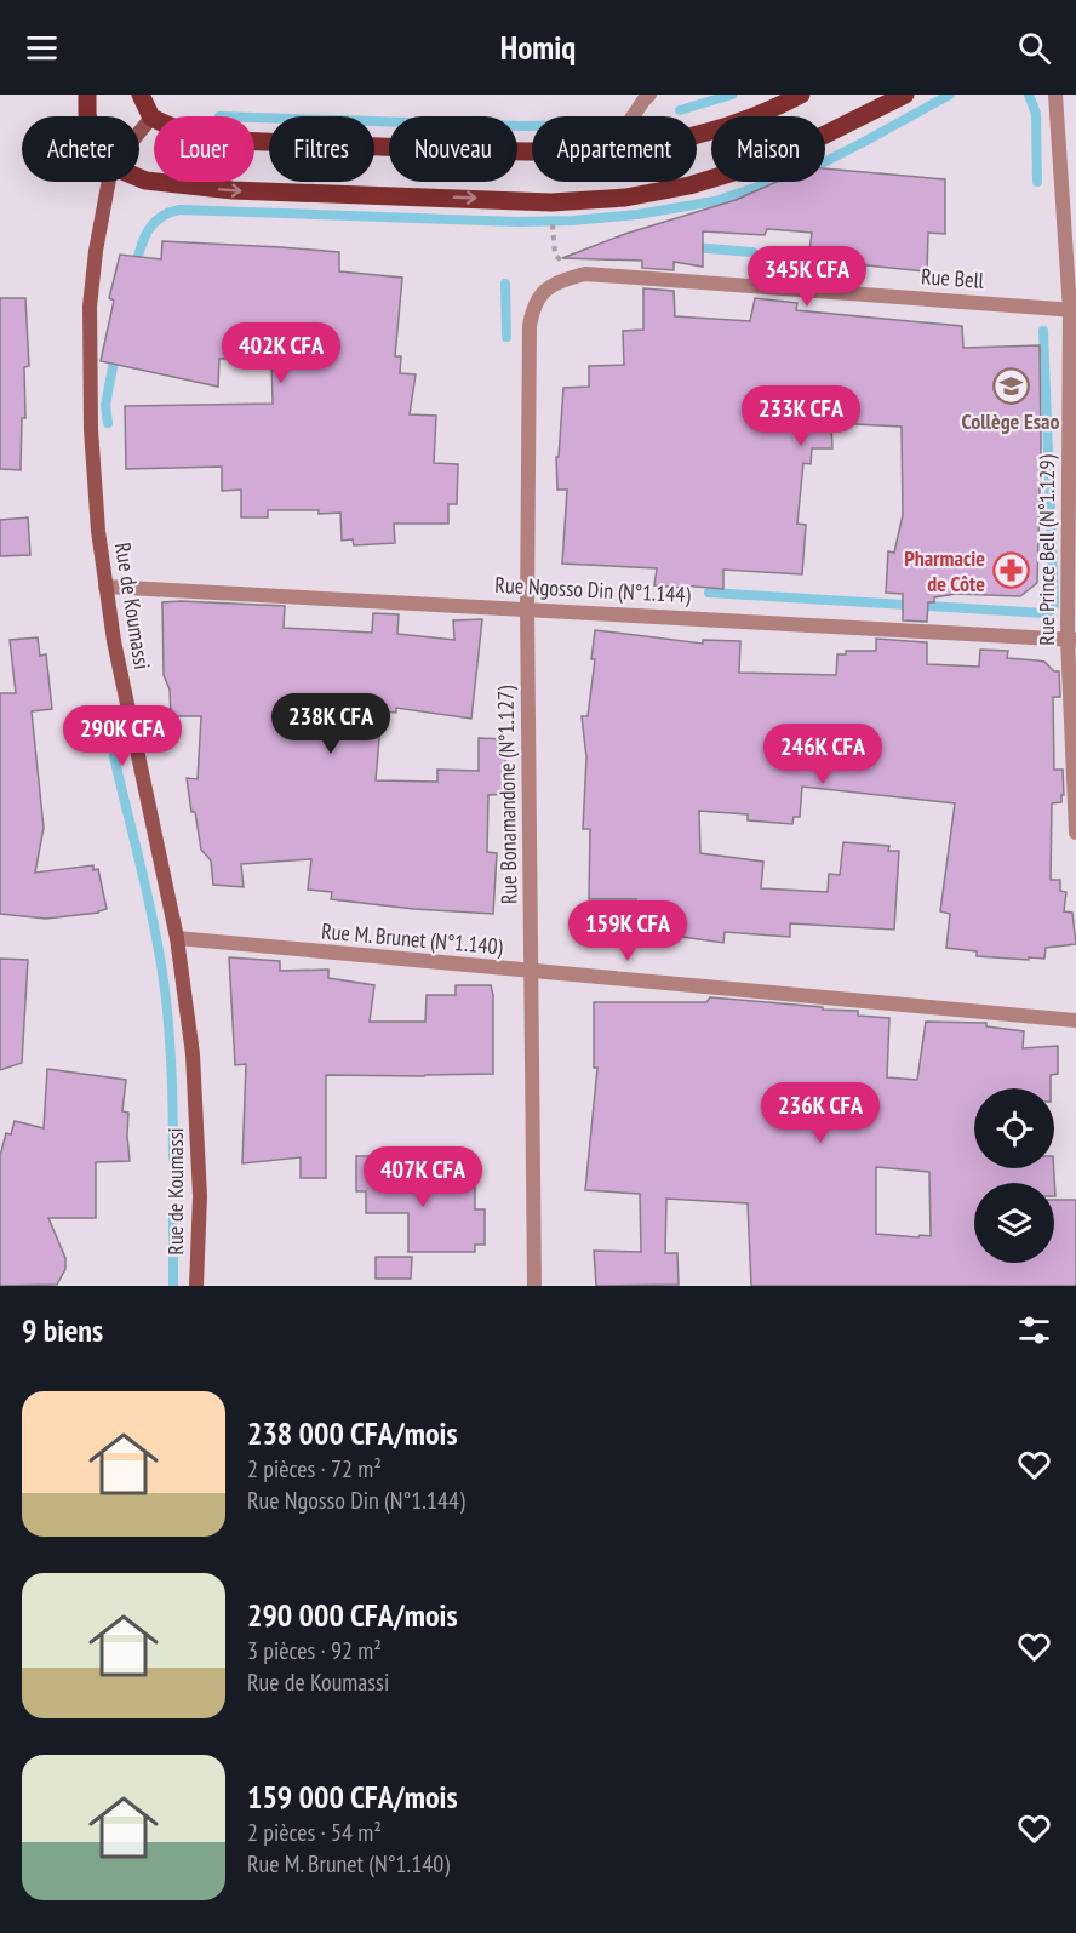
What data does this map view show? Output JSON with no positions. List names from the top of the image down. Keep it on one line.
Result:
{"streets":{"main road":["Rue de Koumassi"],"street":["Rue Bell","Rue Prince Bell (N°1.129)","Rue Ngosso Din (N°1.144)","Rue Bonamandone (N°1.127)","Rue M. Brunet (N°1.140)"]},"crossings":[["Rue Bell","Rue Prince Bell (N°1.129)"],["Rue Bell","Rue Bonamandone (N°1.127)"],["Rue Prince Bell (N°1.129)","Rue Ngosso Din (N°1.144)"],["Rue Ngosso Din (N°1.144)","Rue de Koumassi"],["Rue Ngosso Din (N°1.144)","Rue Bonamandone (N°1.127)"],["Rue de Koumassi","Rue M. Brunet (N°1.140)"],["Rue Bonamandone (N°1.127)","Rue M. Brunet (N°1.140)"]],"places":{"school or university":["Collège Esao"],"pharmacy":["Pharmacie de Côte"]},"page":{"header":"Homiq","chip":["Acheter","Louer","Filtres","Nouveau","Appartement","Maison"],"price":["345K CFA","402K CFA","233K CFA","238K CFA","290K CFA","246K CFA","159K CFA","236K CFA","407K CFA"],"heading":"9 biens","list":[{"name":"238 000 CFA/mois","note":"2 pièces · 72 m² · Rue Ngosso Din (N°1.144)"},{"name":"290 000 CFA/mois","note":"3 pièces · 92 m² · Rue de Koumassi"},{"name":"159 000 CFA/mois","note":"2 pièces · 54 m² · Rue M. Brunet (N°1.140)"}]}}
